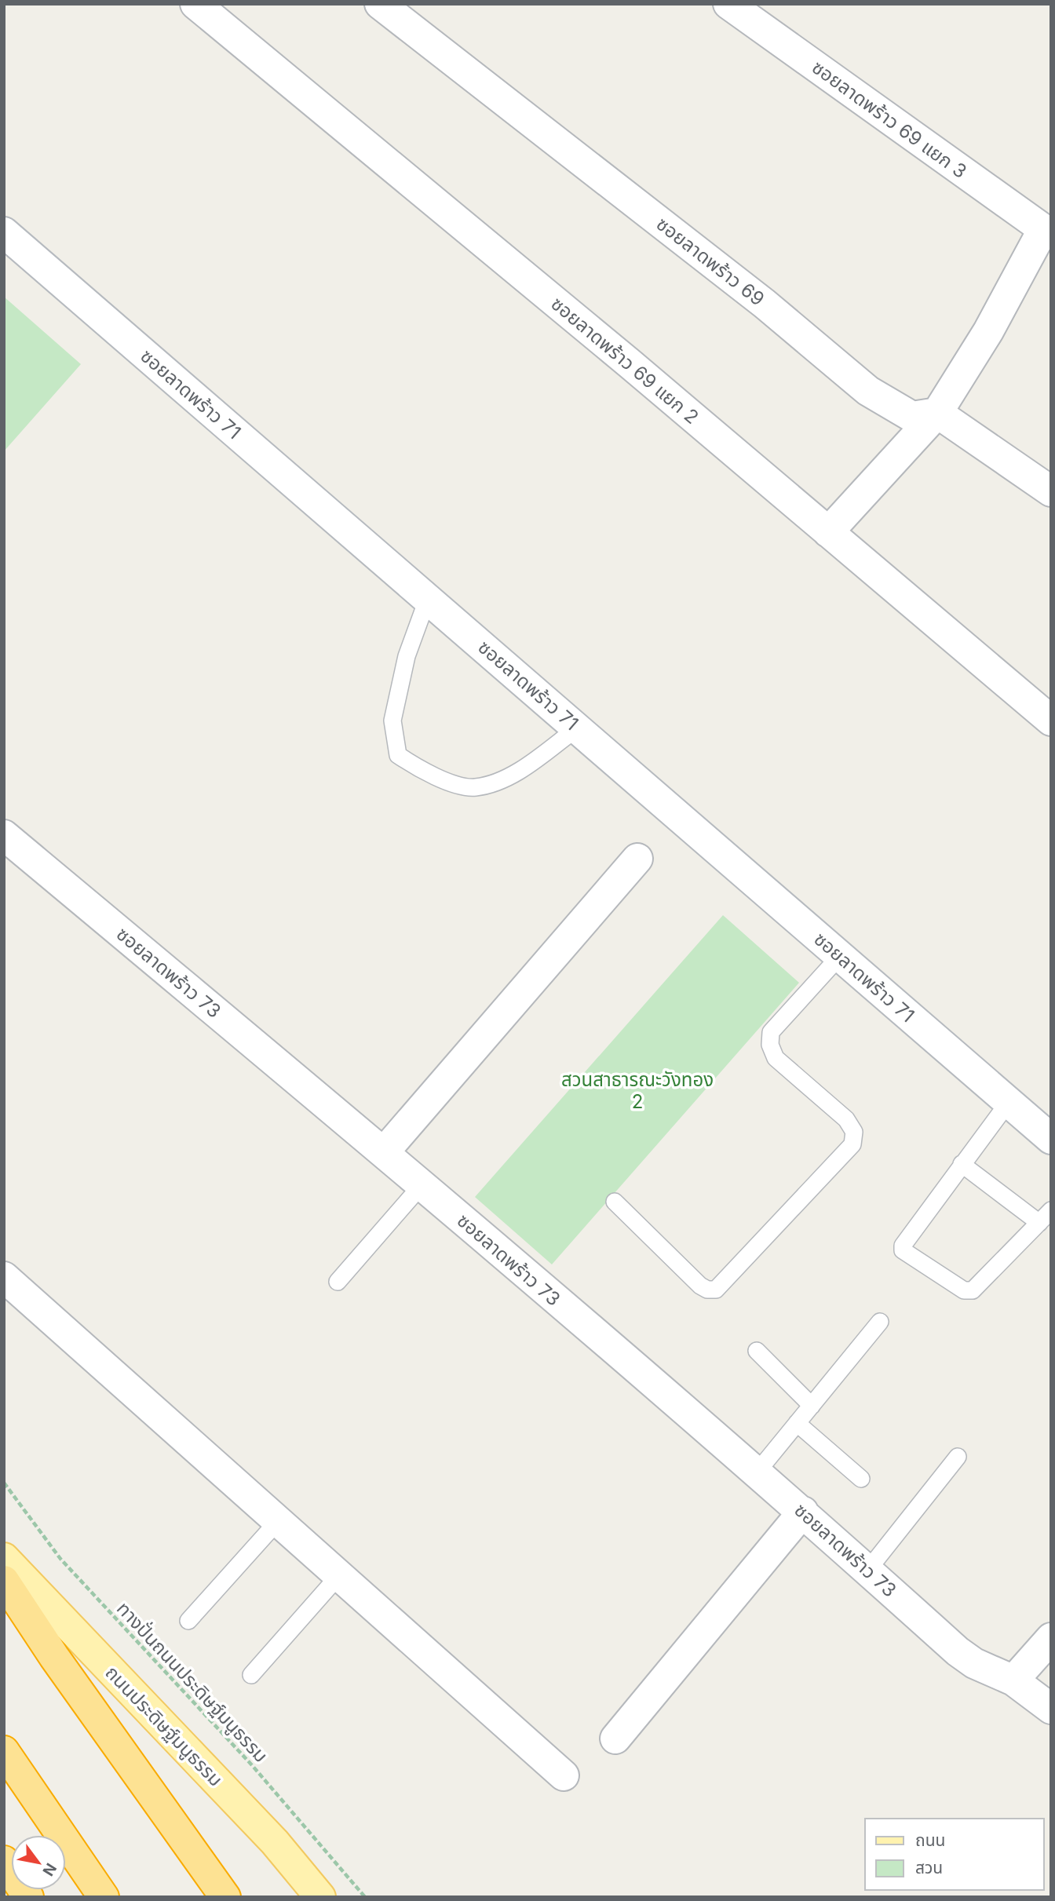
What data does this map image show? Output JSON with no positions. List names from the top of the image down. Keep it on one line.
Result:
{"streets":{"main road":["ถนนประดิษฐ์มนูธรรม"],"street":["ซอยลาดพร้าว 69 แยก 3","ซอยลาดพร้าว 69","ซอยลาดพร้าว 69 แยก 2","ซอยลาดพร้าว 71","ซอยลาดพร้าว 73"],"path":["ทางปั่นถนนประดิษฐ์มนูธรรม"]},"parks":["สวนสาธารณะวังทอง 2"],"legend":["ถนน","สวน"],"north":"bottom right"}
